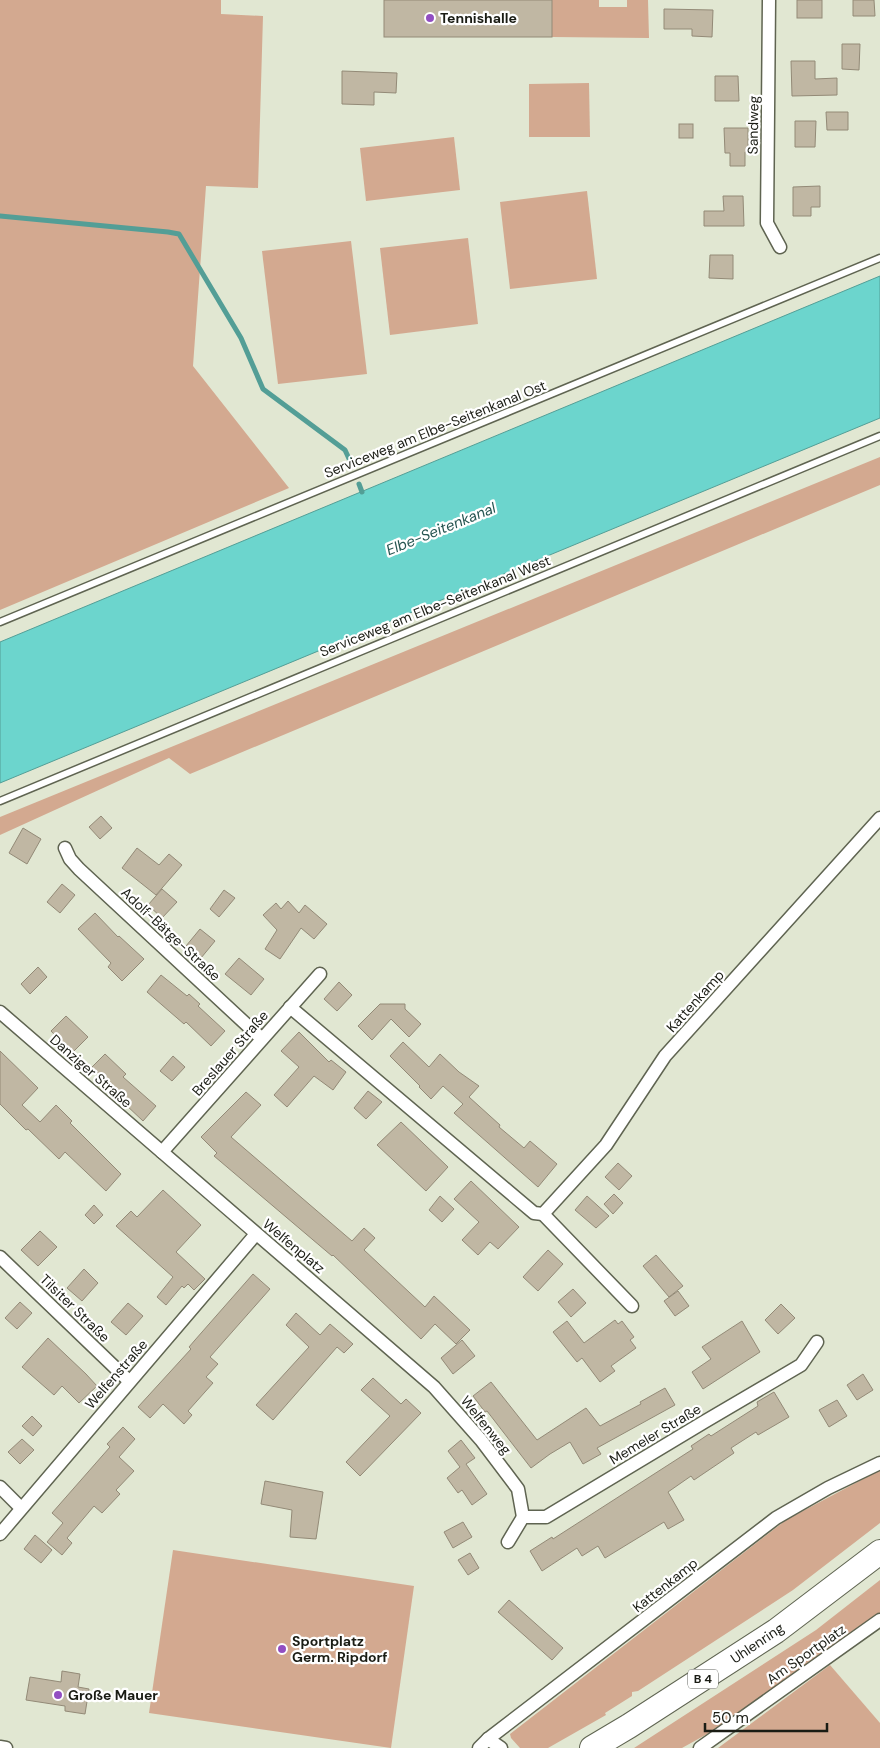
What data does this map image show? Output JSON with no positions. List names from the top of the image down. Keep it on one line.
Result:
{"streets":{"highway":["Uhlenring","B 4"],"street":["Sandweg","Adolf-Bätge-Straße","Kattenkamp","Breslauer Straße","Danziger Straße","Welfenplatz","Tilsiter Straße","Welfenstraße","Welfenweg","Memeler Straße","Am Sportplatz"],"lane":["Serviceweg am Elbe-Seitenkanal Ost","Serviceweg am Elbe-Seitenkanal West"]},"crossings":[["Adolf-Bätge-Straße","Breslauer Straße"],["Breslauer Straße","Danziger Straße"],["Breslauer Straße","Welfenplatz"],["Danziger Straße","Welfenplatz"],["Welfenplatz","Welfenstraße"],["Welfenplatz","Welfenweg"],["Tilsiter Straße","Welfenstraße"],["Welfenweg","Memeler Straße"]],"water":["Elbe-Seitenkanal"],"places":["Tennishalle","Sportplatz Germ. Ripdorf","Große Mauer"],"scale_bar":"50 m"}
